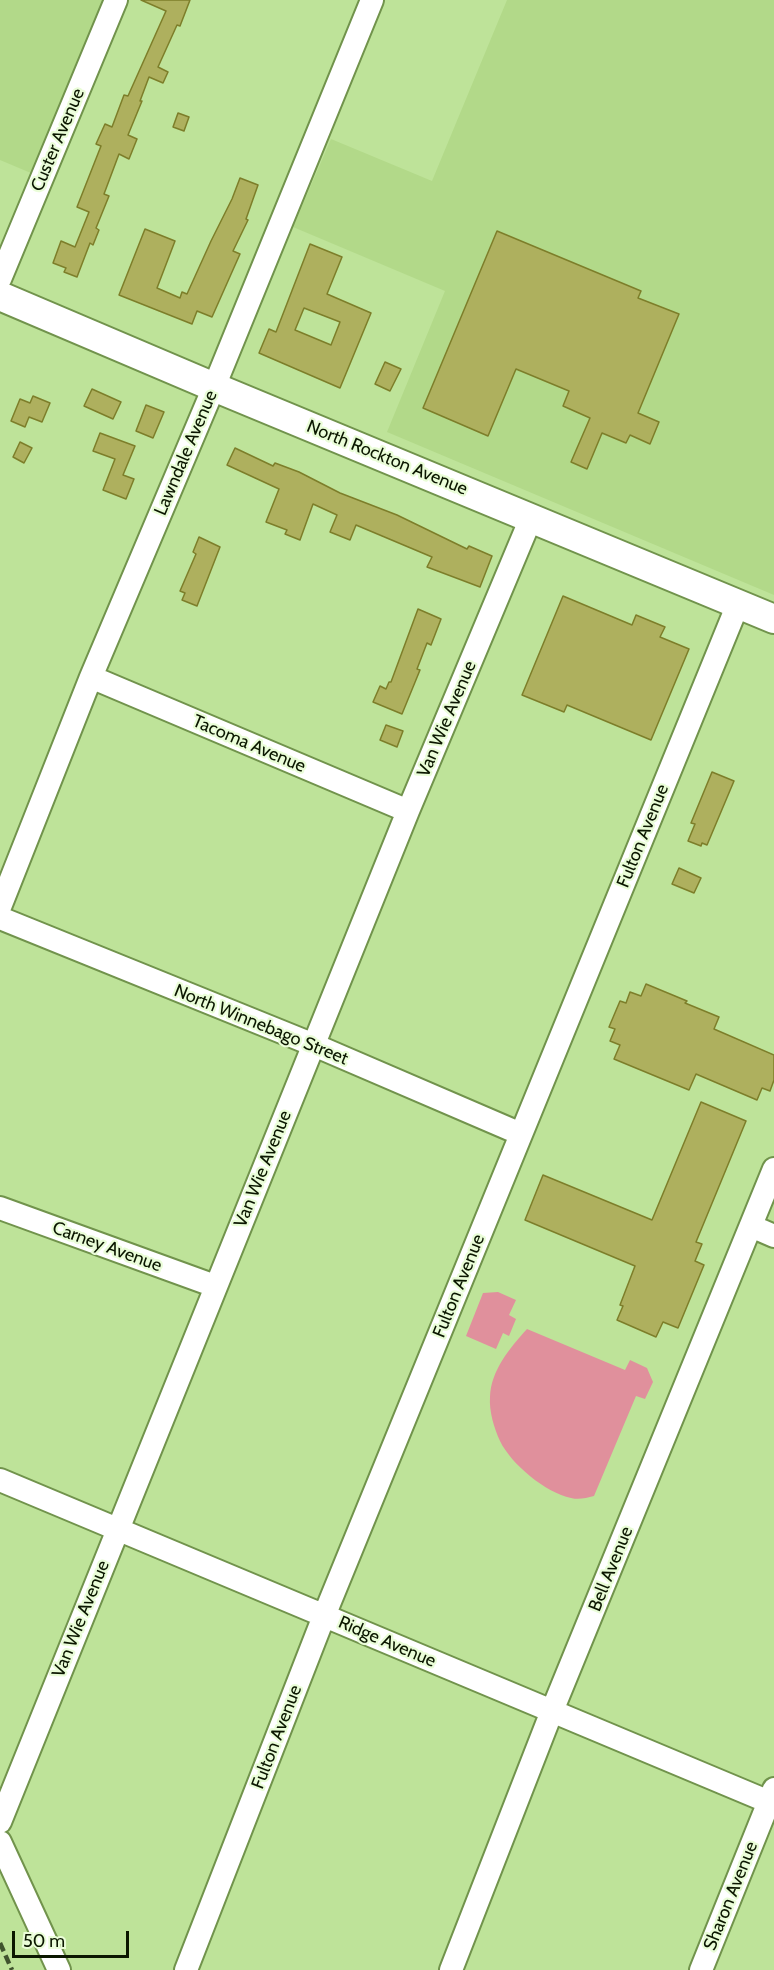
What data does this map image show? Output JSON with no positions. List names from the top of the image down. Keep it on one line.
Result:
{"streets":{"main road":["North Rockton Avenue"],"street":["Custer Avenue","Lawndale Avenue","Van Wie Avenue","Tacoma Avenue","Fulton Avenue","North Winnebago Street","Carney Avenue","Bell Avenue","Ridge Avenue","Sharon Avenue"]},"crossings":[["Lawndale Avenue","North Rockton Avenue"],["Lawndale Avenue","Tacoma Avenue"],["North Rockton Avenue","Van Wie Avenue"],["North Rockton Avenue","Fulton Avenue"],["Van Wie Avenue","Tacoma Avenue"],["Van Wie Avenue","North Winnebago Street"],["Van Wie Avenue","Carney Avenue"],["Van Wie Avenue","Ridge Avenue"],["Fulton Avenue","North Winnebago Street"],["Fulton Avenue","Ridge Avenue"],["Bell Avenue","Ridge Avenue"],["Ridge Avenue","Sharon Avenue"]],"scale_bar":"50 m"}
